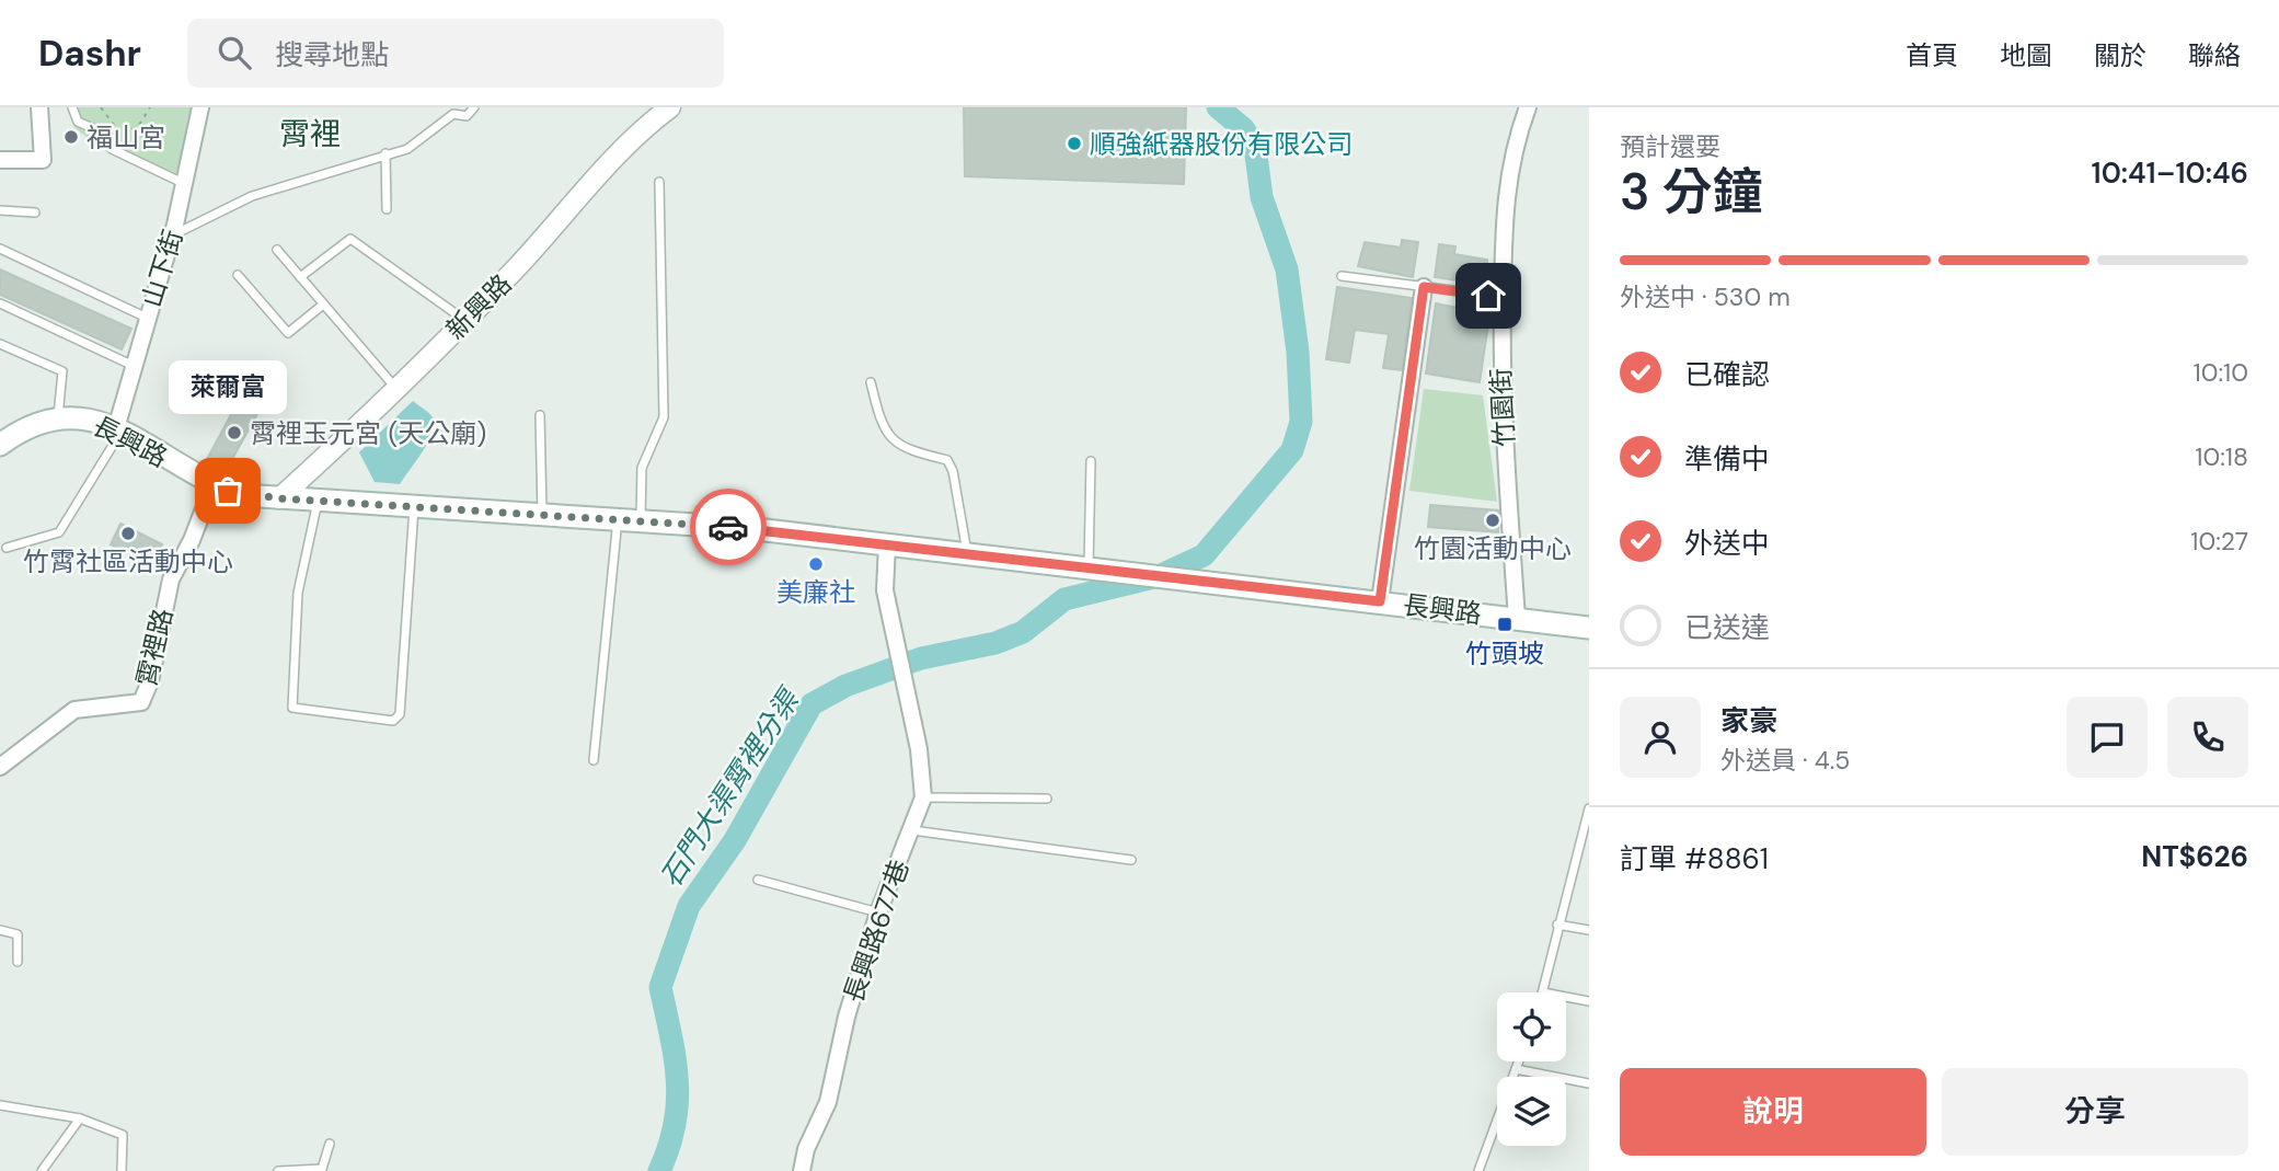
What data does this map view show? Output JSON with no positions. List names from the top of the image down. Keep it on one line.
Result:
{"streets":{"main road":["長興路"],"street":["山下街","新興路","竹園街","霄裡路","長興路677巷"]},"crossings":[["山下街","長興路"],["新興路","長興路"],["竹園街","長興路"],["長興路","霄裡路"],["長興路","長興路677巷"]],"districts":["霄裡"],"water":["石門大渠霄裡分渠"],"places":{"other":["福山宮","順強紙器股份有限公司","霄裡玉元宮 (天公廟)","萊爾富","竹園活動中心","竹霄社區活動中心","美廉社"],"transit":["竹頭坡"]},"page":{"header":"Dashr","search":"搜尋地點","nav":["首頁","地圖","關於","聯絡"],"heading":["3 分鐘","預計還要","10:41–10:46"],"panel":["家豪","外送員 · 4.5","訂單 #8861","NT$626"],"bar":"外送中 · 530 m","list":[["已確認","10:10"],["準備中","10:18"],["外送中","10:27"],"已送達"],"bubble":"萊爾富","buttons":["說明","分享"]}}
